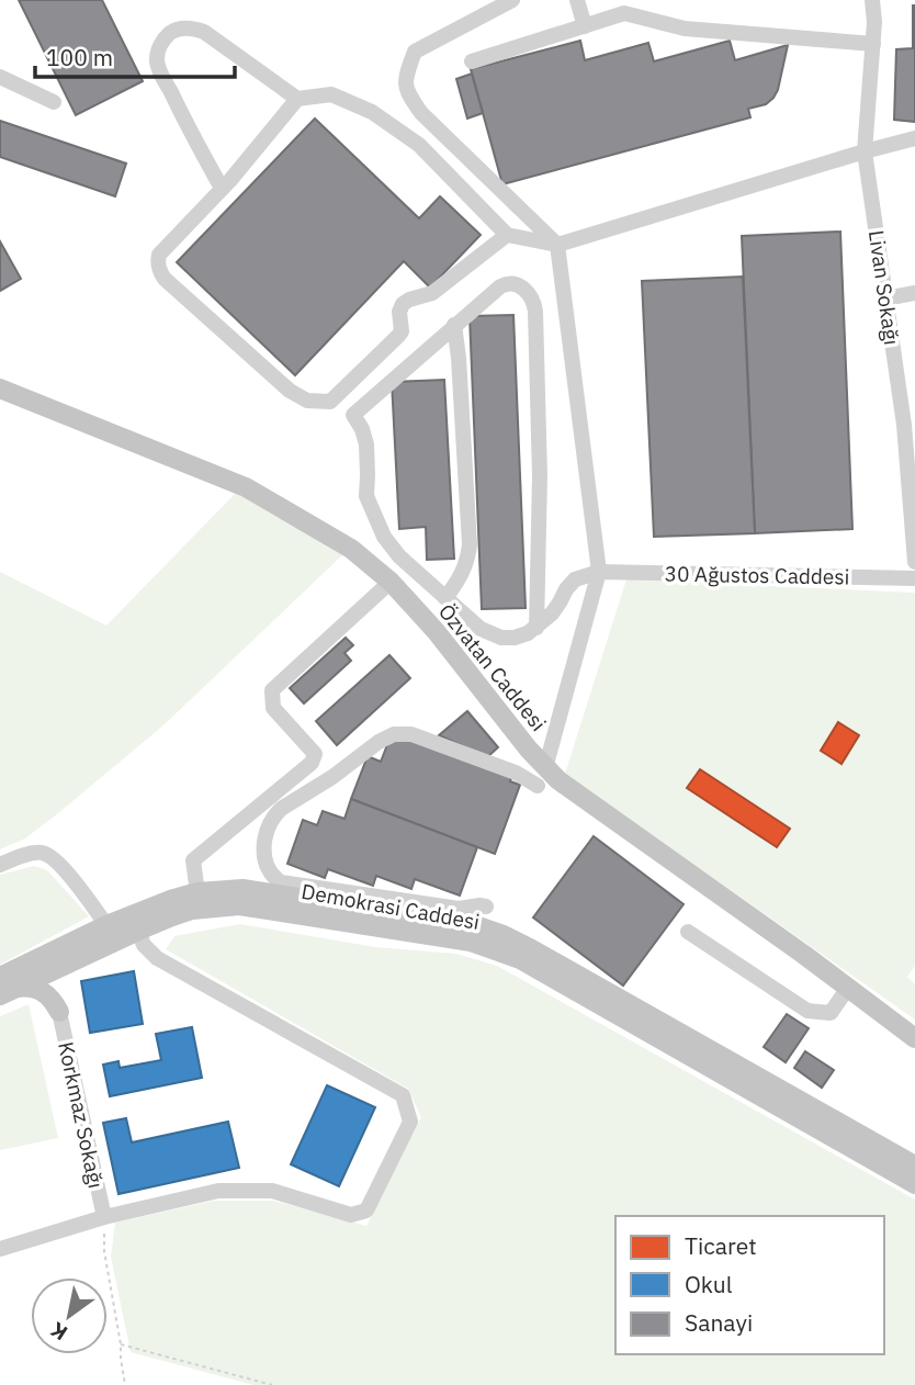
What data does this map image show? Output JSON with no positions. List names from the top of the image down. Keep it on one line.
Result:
{"streets":{"main road":["Özvatan Caddesi","Demokrasi Caddesi"],"street":["Livan Sokağı","30 Ağustos Caddesi","Korkmaz Sokağı"]},"legend":["Ticaret","Okul","Sanayi"],"scale_bar":"100 m","north":"bottom left"}
